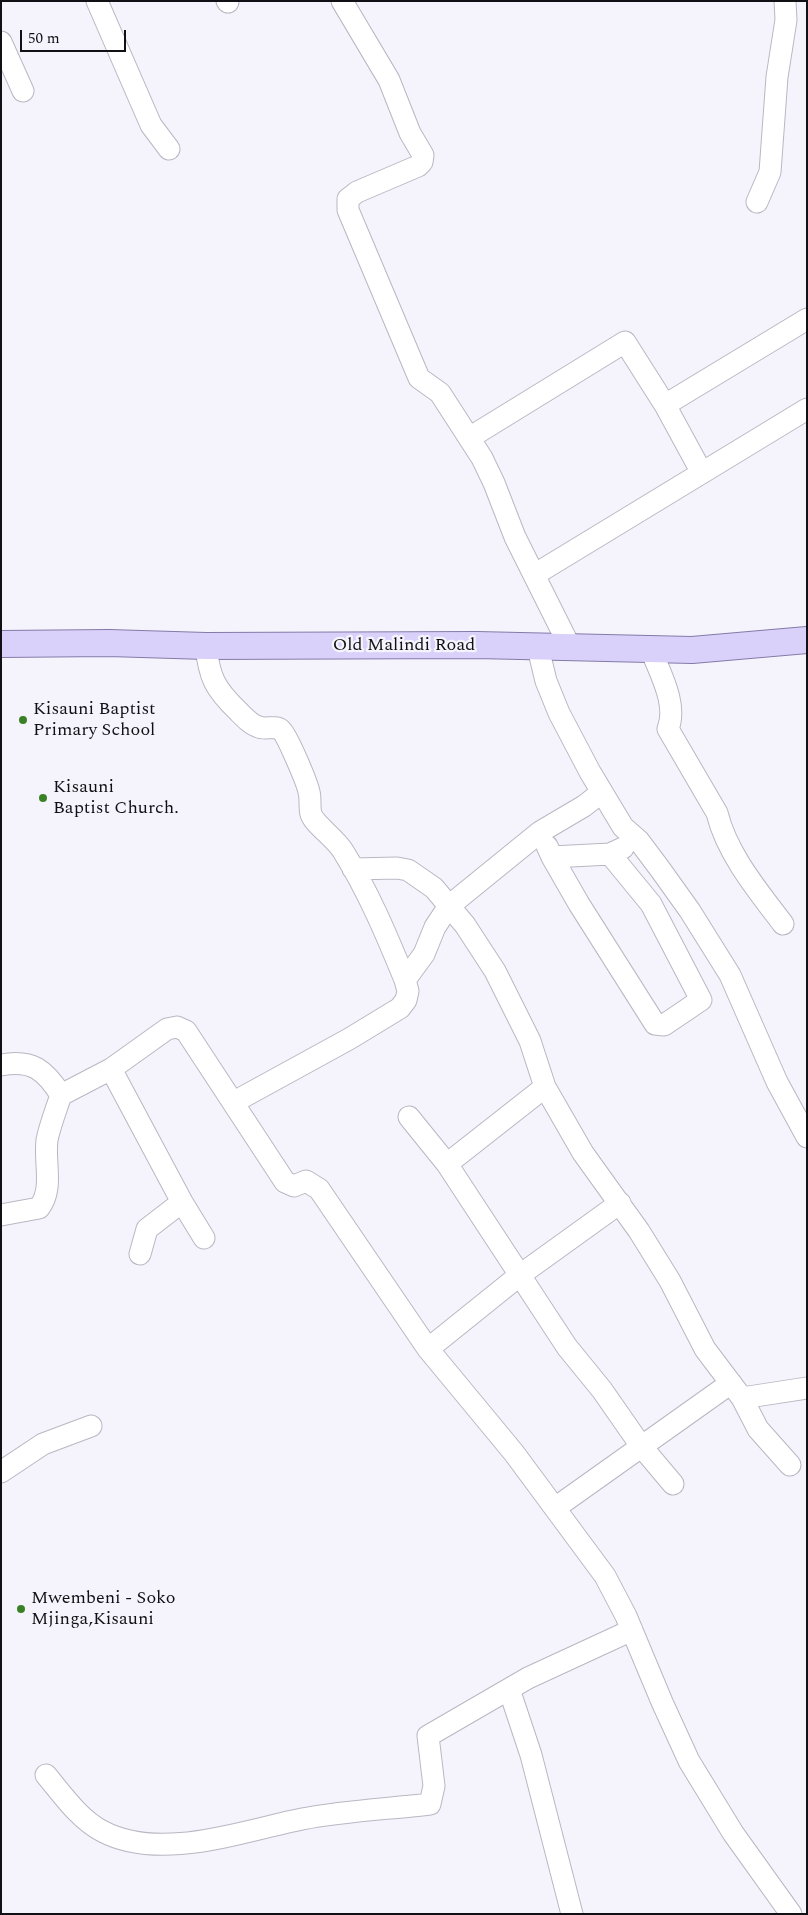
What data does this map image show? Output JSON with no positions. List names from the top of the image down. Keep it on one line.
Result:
{"streets":{"main road":["Old Malindi Road"]},"places":["Kisauni Baptist Primary School","Kisauni Baptist Church.","Mwembeni - Soko Mjinga,Kisauni"],"scale_bar":"50 m"}
